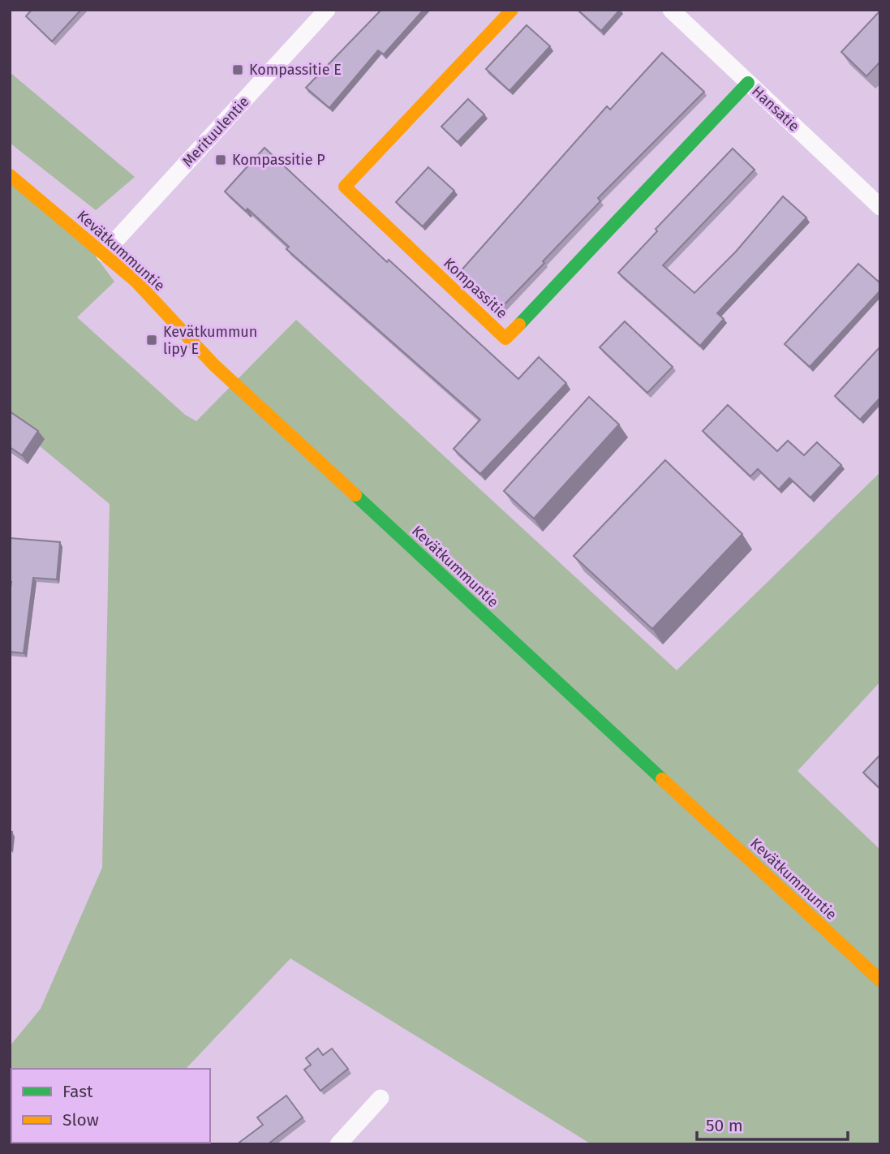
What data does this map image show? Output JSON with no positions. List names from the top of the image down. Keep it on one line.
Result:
{"streets":{"street":["Hansatie","Merituulentie","Kevätkummuntie","Kompassitie"]},"crossings":[["Hansatie","Kompassitie"],["Merituulentie","Kevätkummuntie"]],"places":{"transit":["Kompassitie E","Kompassitie P","Kevätkummun lipy E"]},"legend":["Fast","Slow"],"scale_bar":"50 m"}
